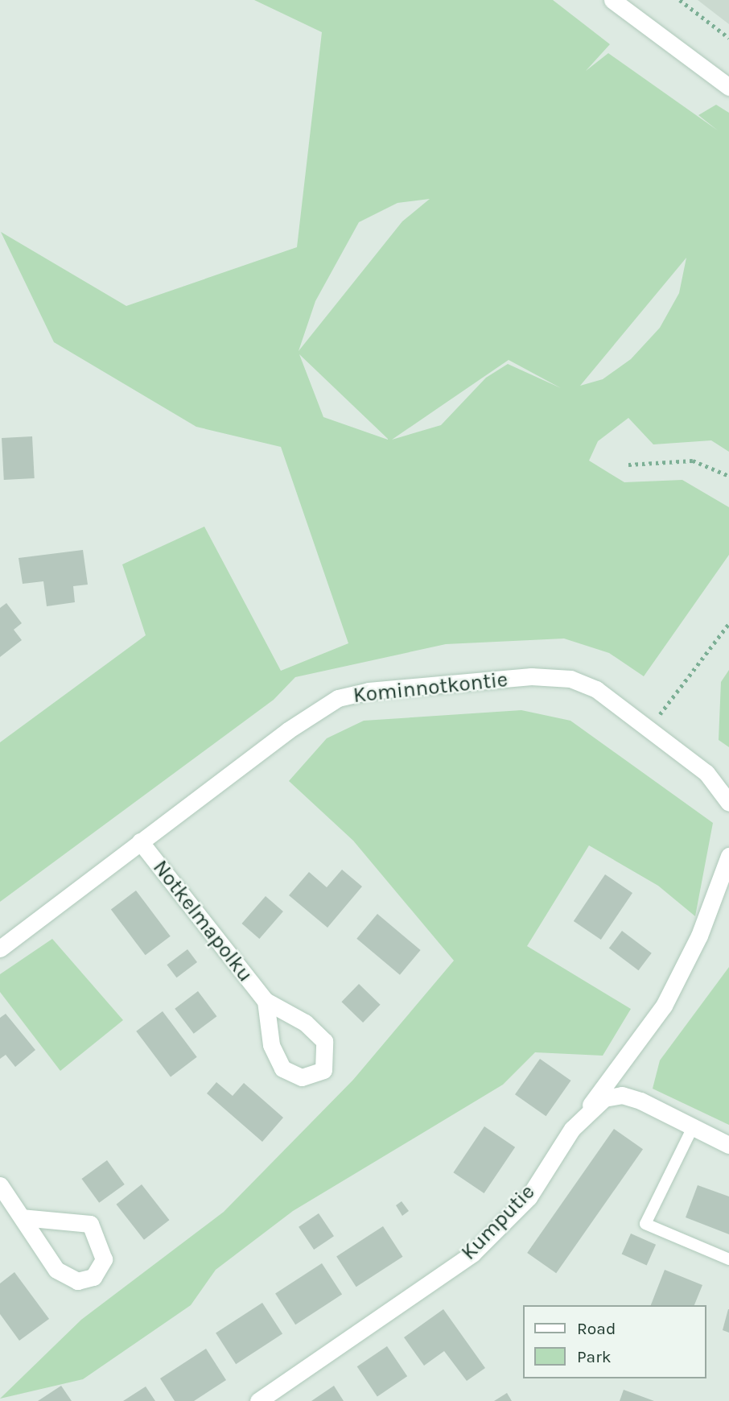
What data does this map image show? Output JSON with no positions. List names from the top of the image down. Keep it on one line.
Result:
{"streets":{"street":["Kominnotkontie","Notkelmapolku","Kumputie"]},"crossings":[["Kominnotkontie","Notkelmapolku"]],"legend":["Road","Park"]}
